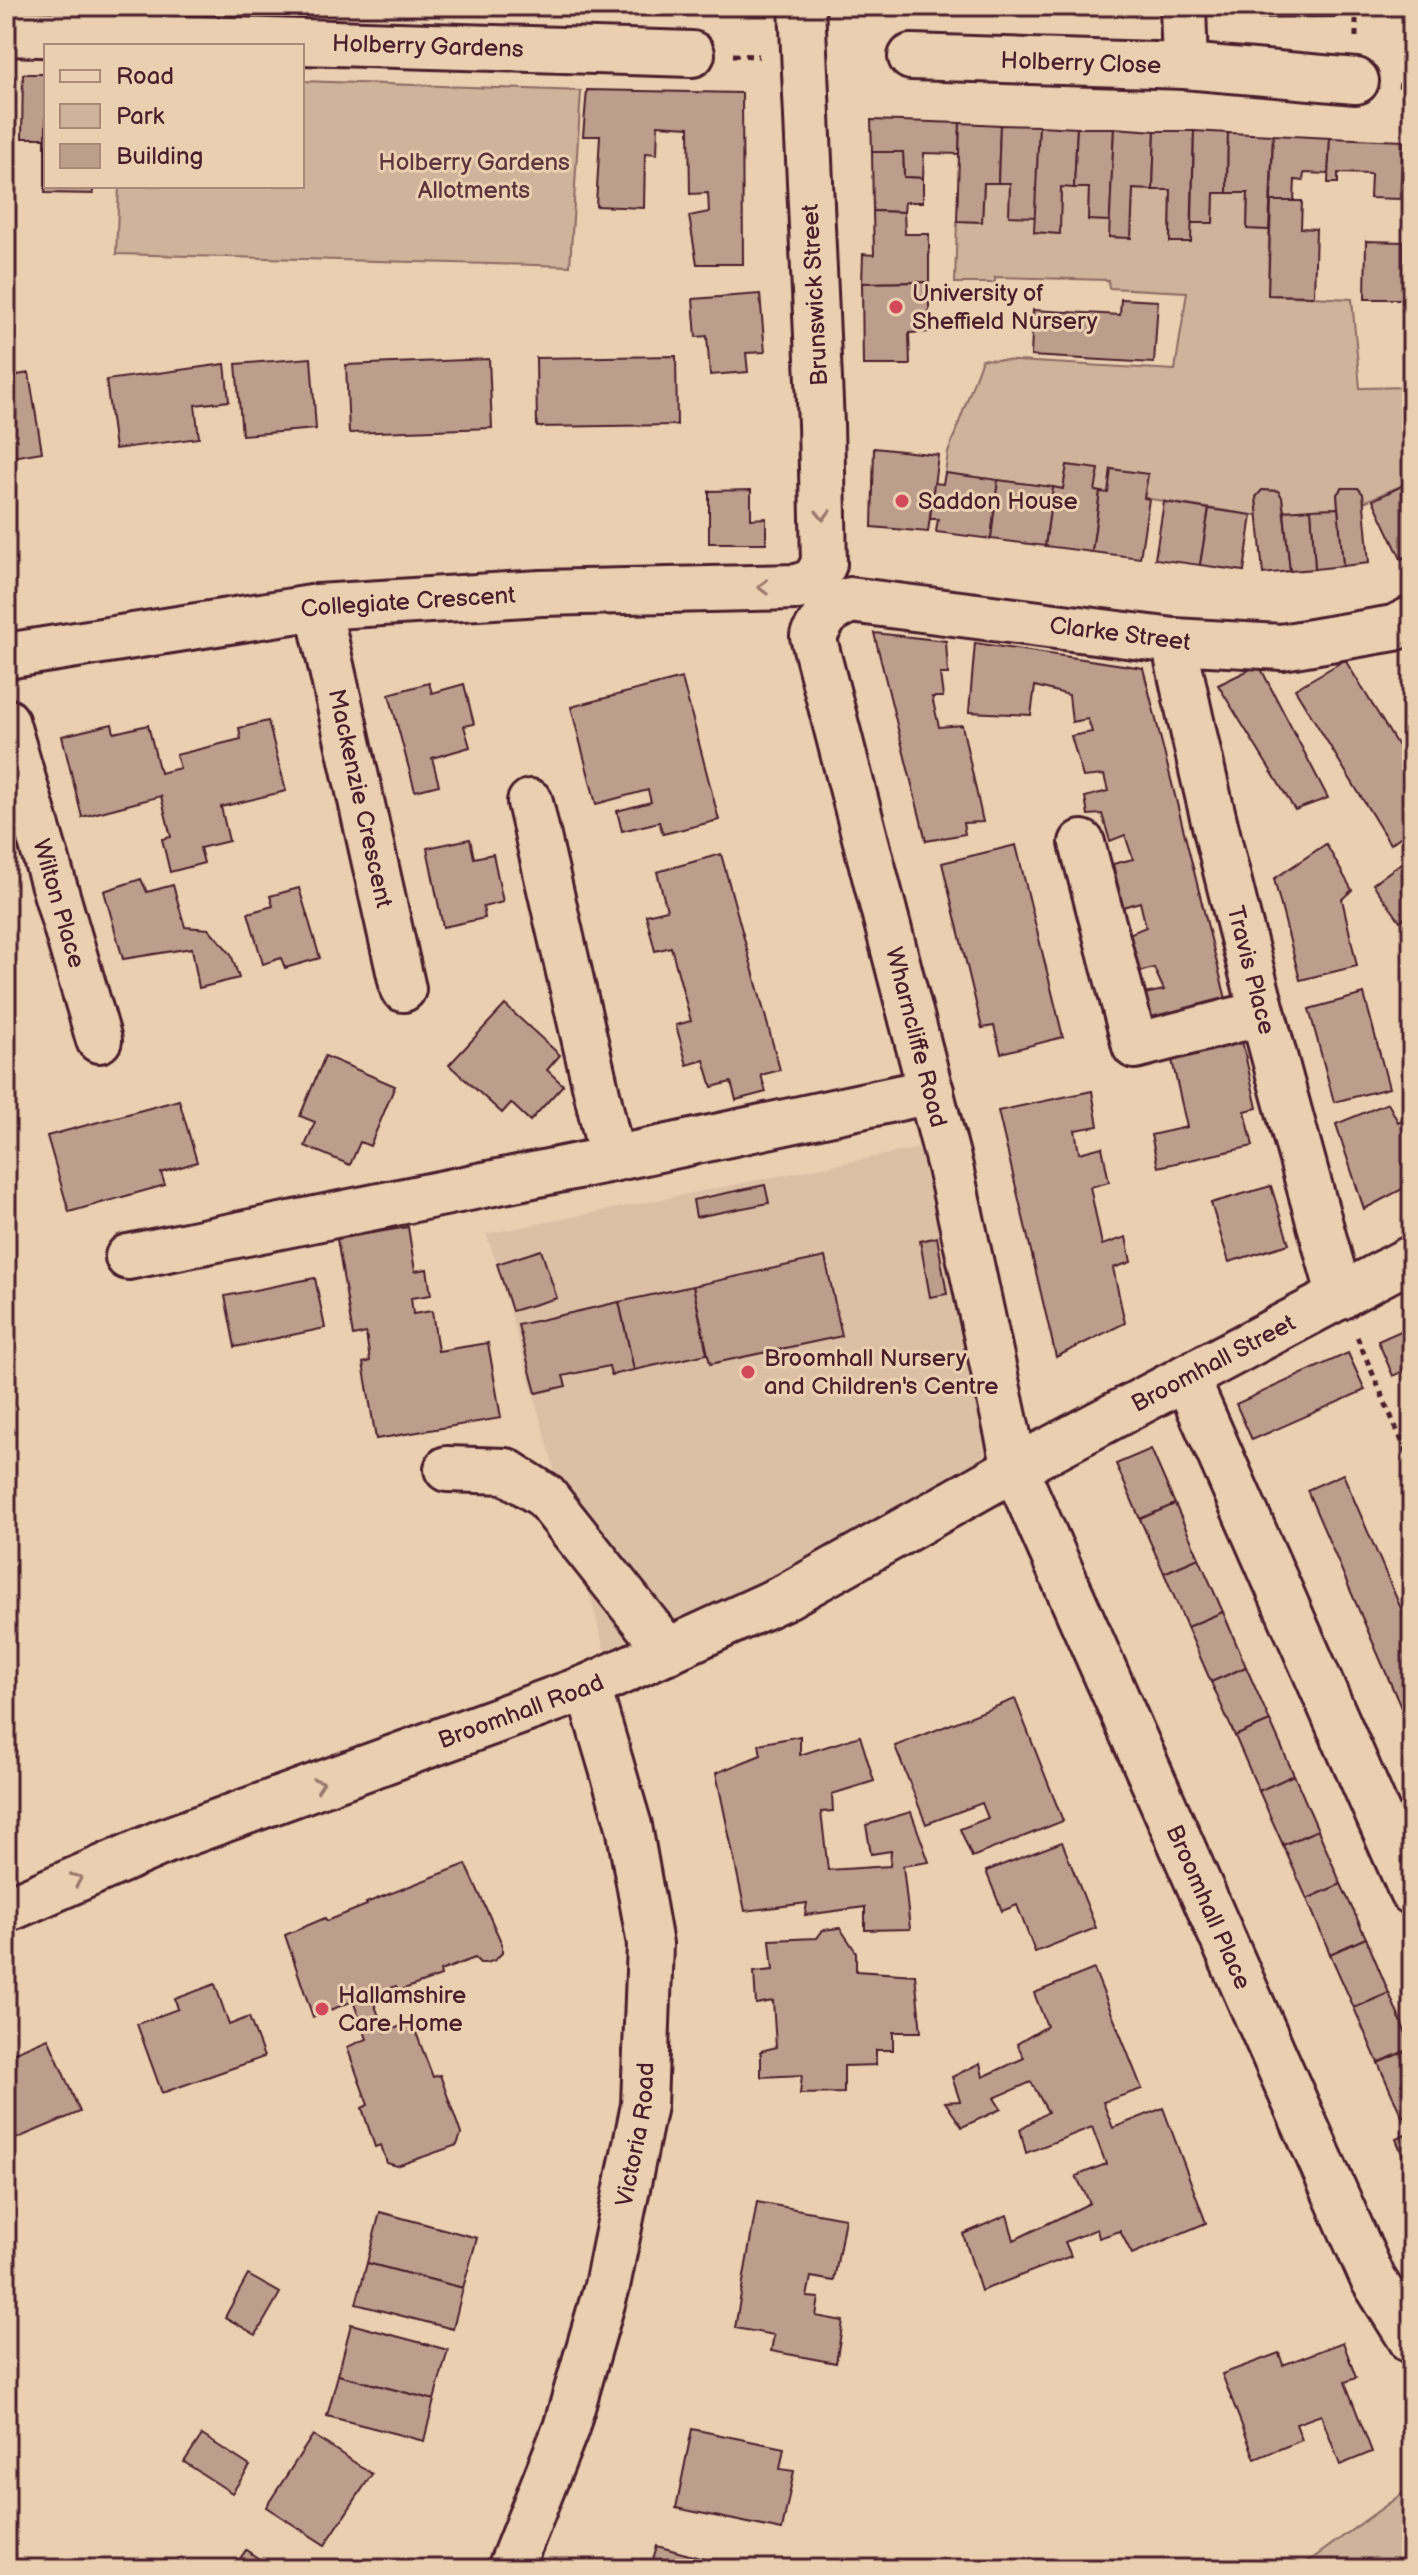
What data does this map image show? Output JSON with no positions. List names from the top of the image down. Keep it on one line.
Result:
{"streets":{"street":["Holberry Gardens","Holberry Close","Brunswick Street","Collegiate Crescent","Clarke Street","Mackenzie Crescent","Wilton Place","Travis Place","Wharncliffe Road","Broomhall Street","Broomhall Road","Broomhall Place","Victoria Road"]},"crossings":[["Brunswick Street","Collegiate Crescent"],["Brunswick Street","Clarke Street"],["Brunswick Street","Wharncliffe Road"],["Collegiate Crescent","Clarke Street"],["Collegiate Crescent","Mackenzie Crescent"],["Collegiate Crescent","Wharncliffe Road"],["Clarke Street","Travis Place"],["Clarke Street","Wharncliffe Road"],["Travis Place","Broomhall Street"],["Wharncliffe Road","Broomhall Street"],["Wharncliffe Road","Broomhall Road"],["Wharncliffe Road","Broomhall Place"],["Broomhall Street","Broomhall Road"],["Broomhall Street","Broomhall Place"],["Broomhall Road","Broomhall Place"],["Broomhall Road","Victoria Road"]],"one_way":["Brunswick Street","Collegiate Crescent","Broomhall Road"],"parks":["Holberry Gardens Allotments"],"places":["University of Sheffield Nursery","Saddon House","Broomhall Nursery and Children's Centre","Hallamshire Care Home"],"legend":["Road","Park","Building"]}
